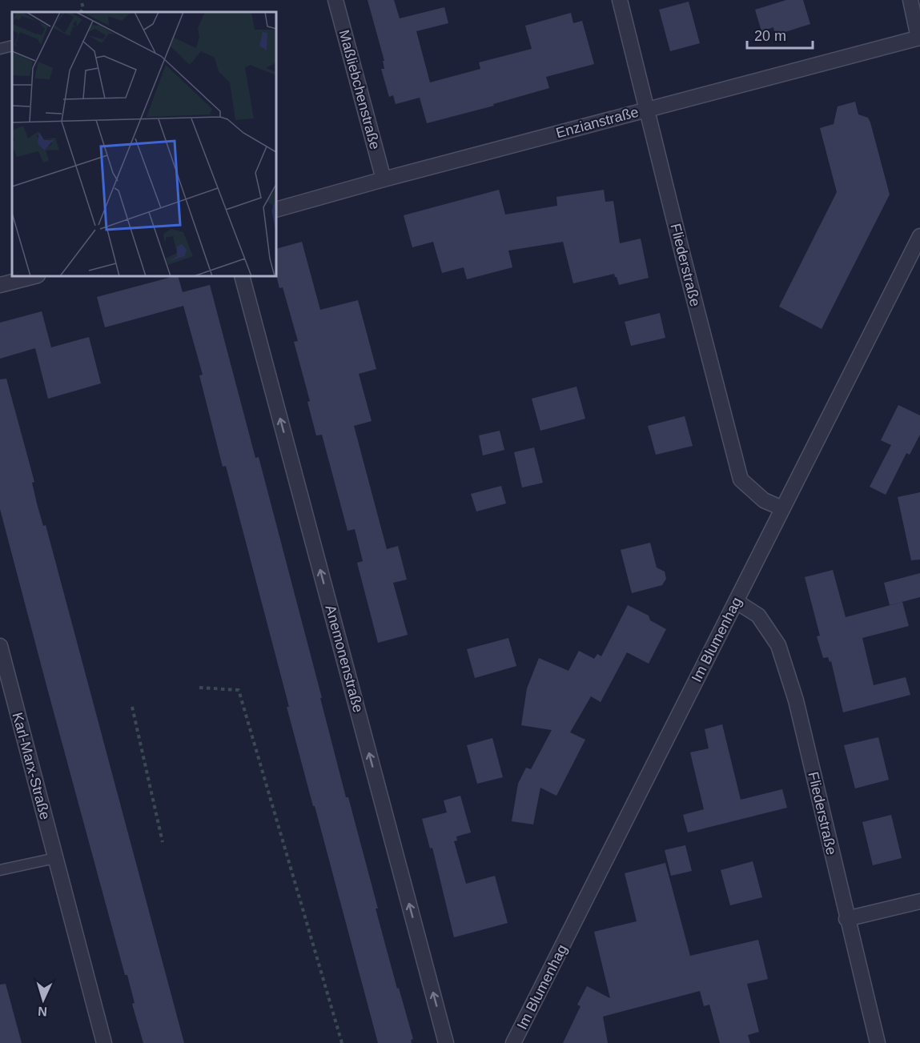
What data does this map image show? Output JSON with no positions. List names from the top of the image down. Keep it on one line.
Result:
{"streets":{"street":["Maßliebchenstraße","Enzianstraße","Fliederstraße","Im Blumenhag","Anemonenstraße","Karl-Marx-Straße"]},"crossings":[["Maßliebchenstraße","Enzianstraße"],["Enzianstraße","Fliederstraße"],["Fliederstraße","Im Blumenhag"]],"one_way":["Anemonenstraße"],"scale_bar":"20 m","north":"bottom"}
